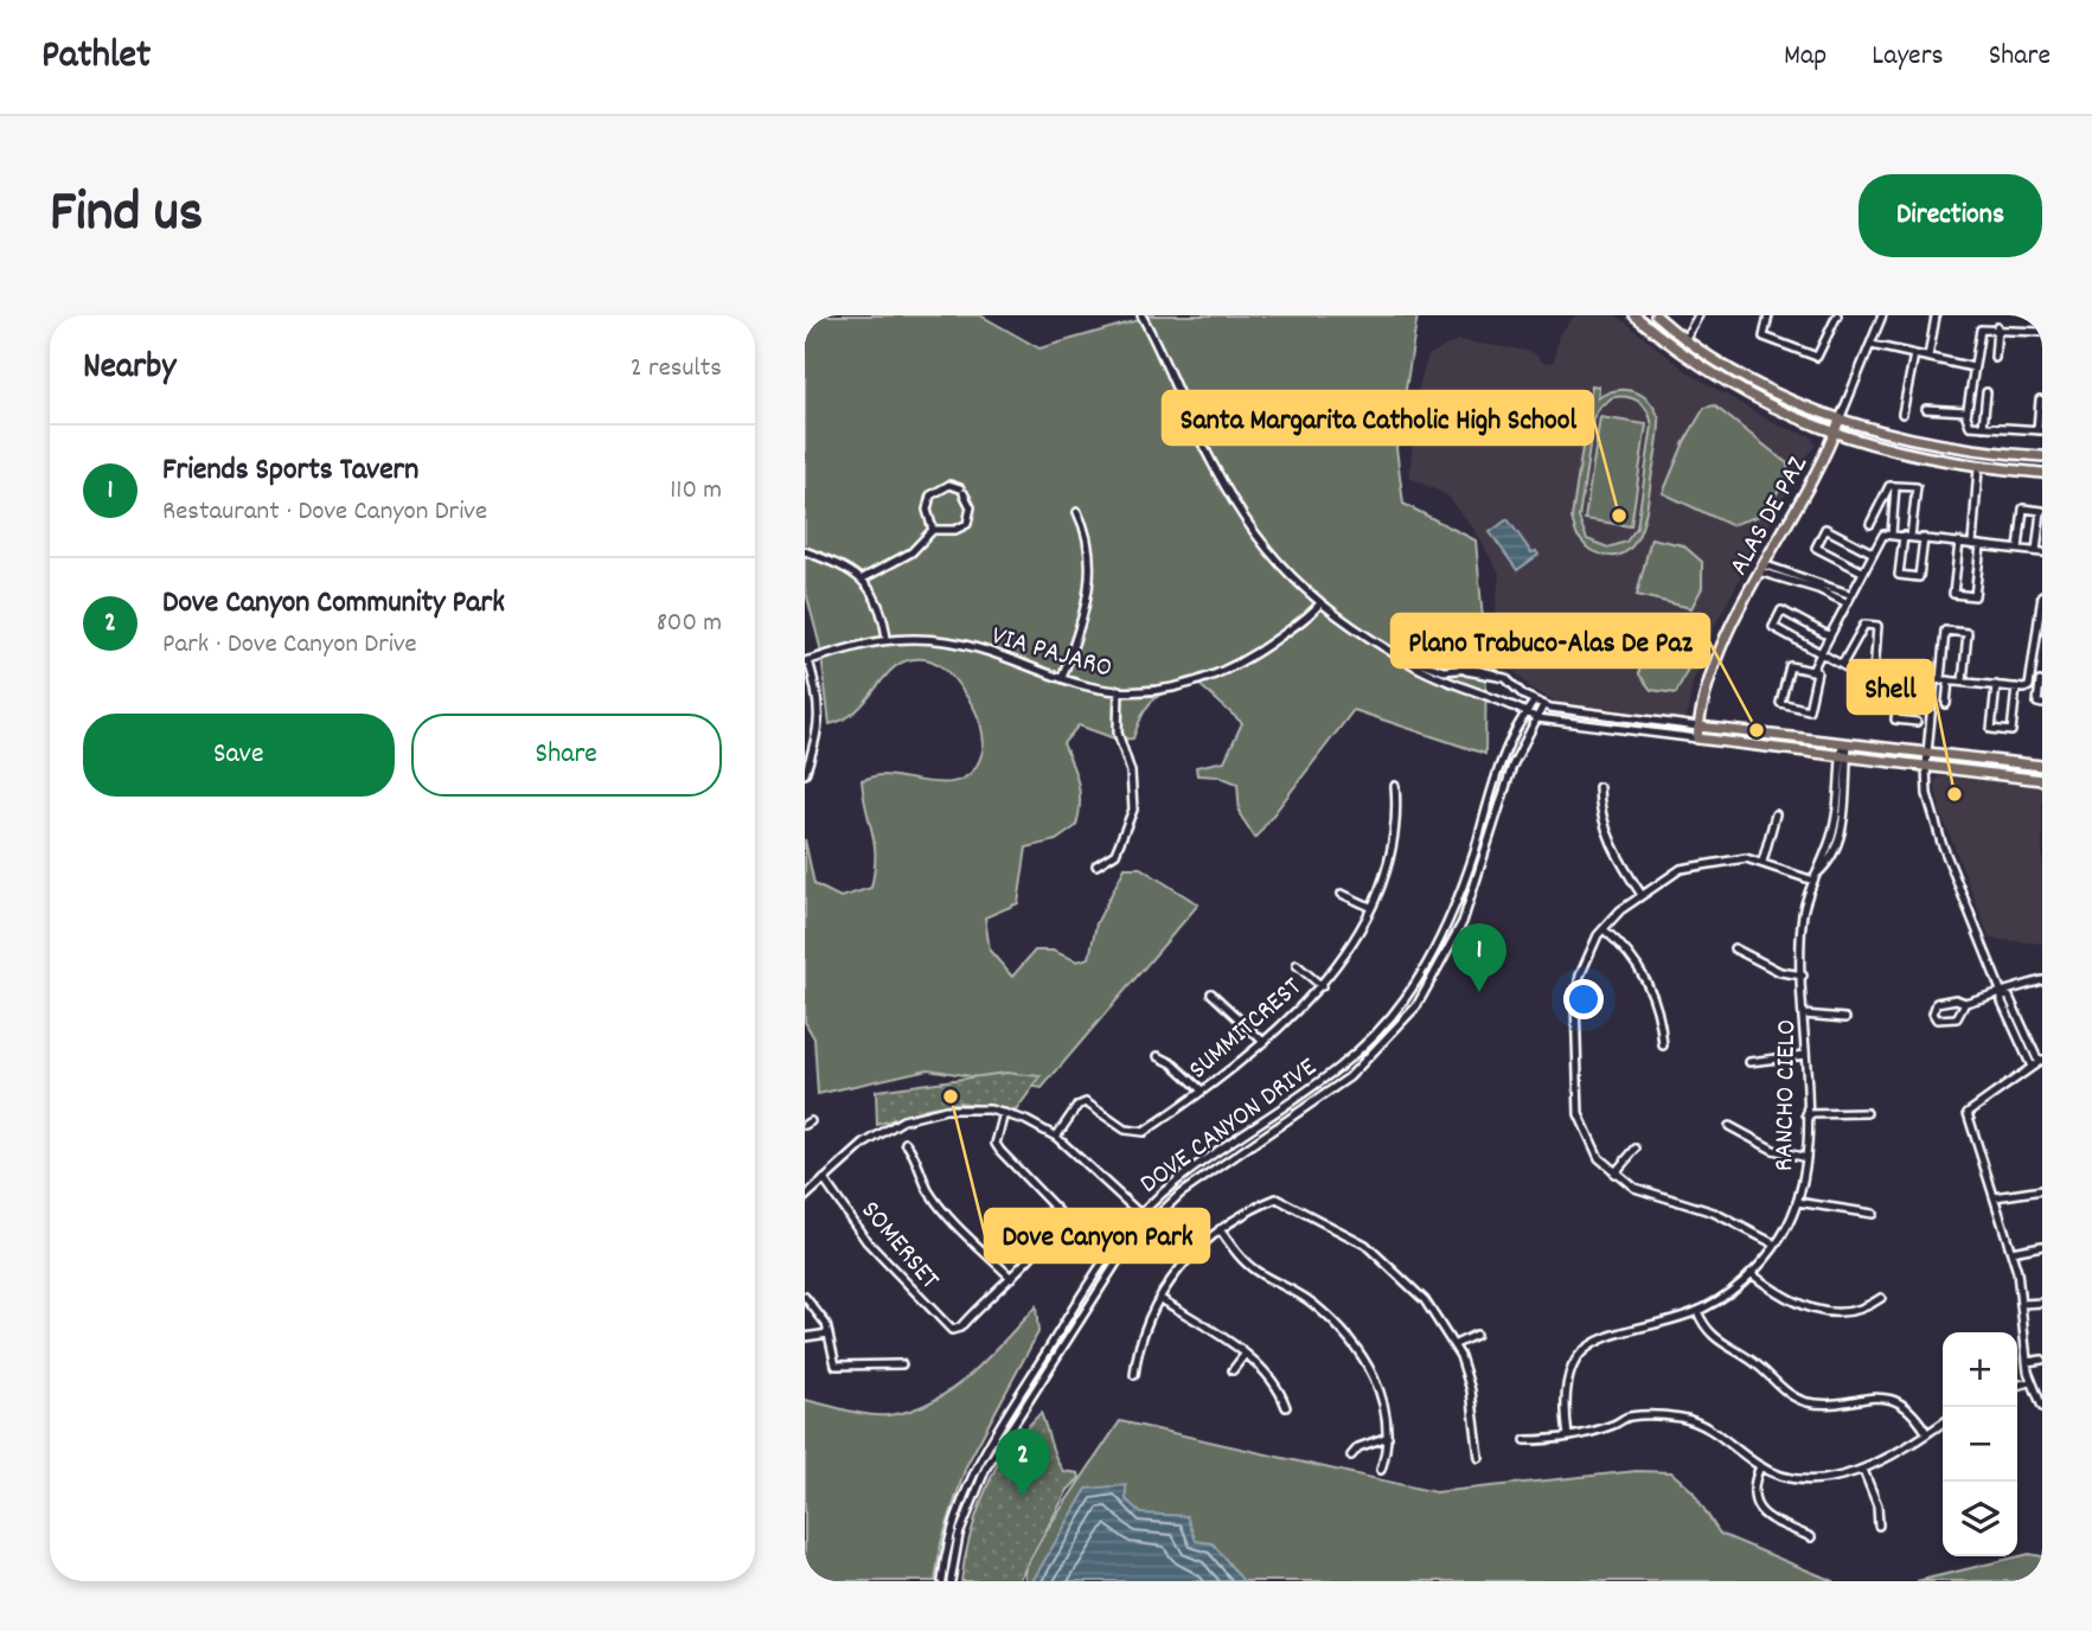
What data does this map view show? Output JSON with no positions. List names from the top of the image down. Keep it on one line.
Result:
{"streets":{"main road":["ALAS DE PAZ"],"street":["VIA PAJARO","SUMMITCREST","RANCHO CIELO","DOVE CANYON DRIVE","SOMERSET"]},"places":["Santa Margarita Catholic High School","Plano Trabuco-Alas De Paz","Shell","Dove Canyon Park"],"page":{"header":"Pathlet","nav":["Map","Layers","Share"],"title":"Find us","buttons":["Directions",["Save","Share"]],"heading":["Nearby","2 results"],"list":[{"mark":"1","name":"Friends Sports Tavern","note":"Restaurant · Dove Canyon Drive","value":"110 m"},{"mark":"2","name":"Dove Canyon Community Park","note":"Park · Dove Canyon Drive","value":"800 m"}],"pins":["1","2"],"map_buttons":["+","−"]}}
